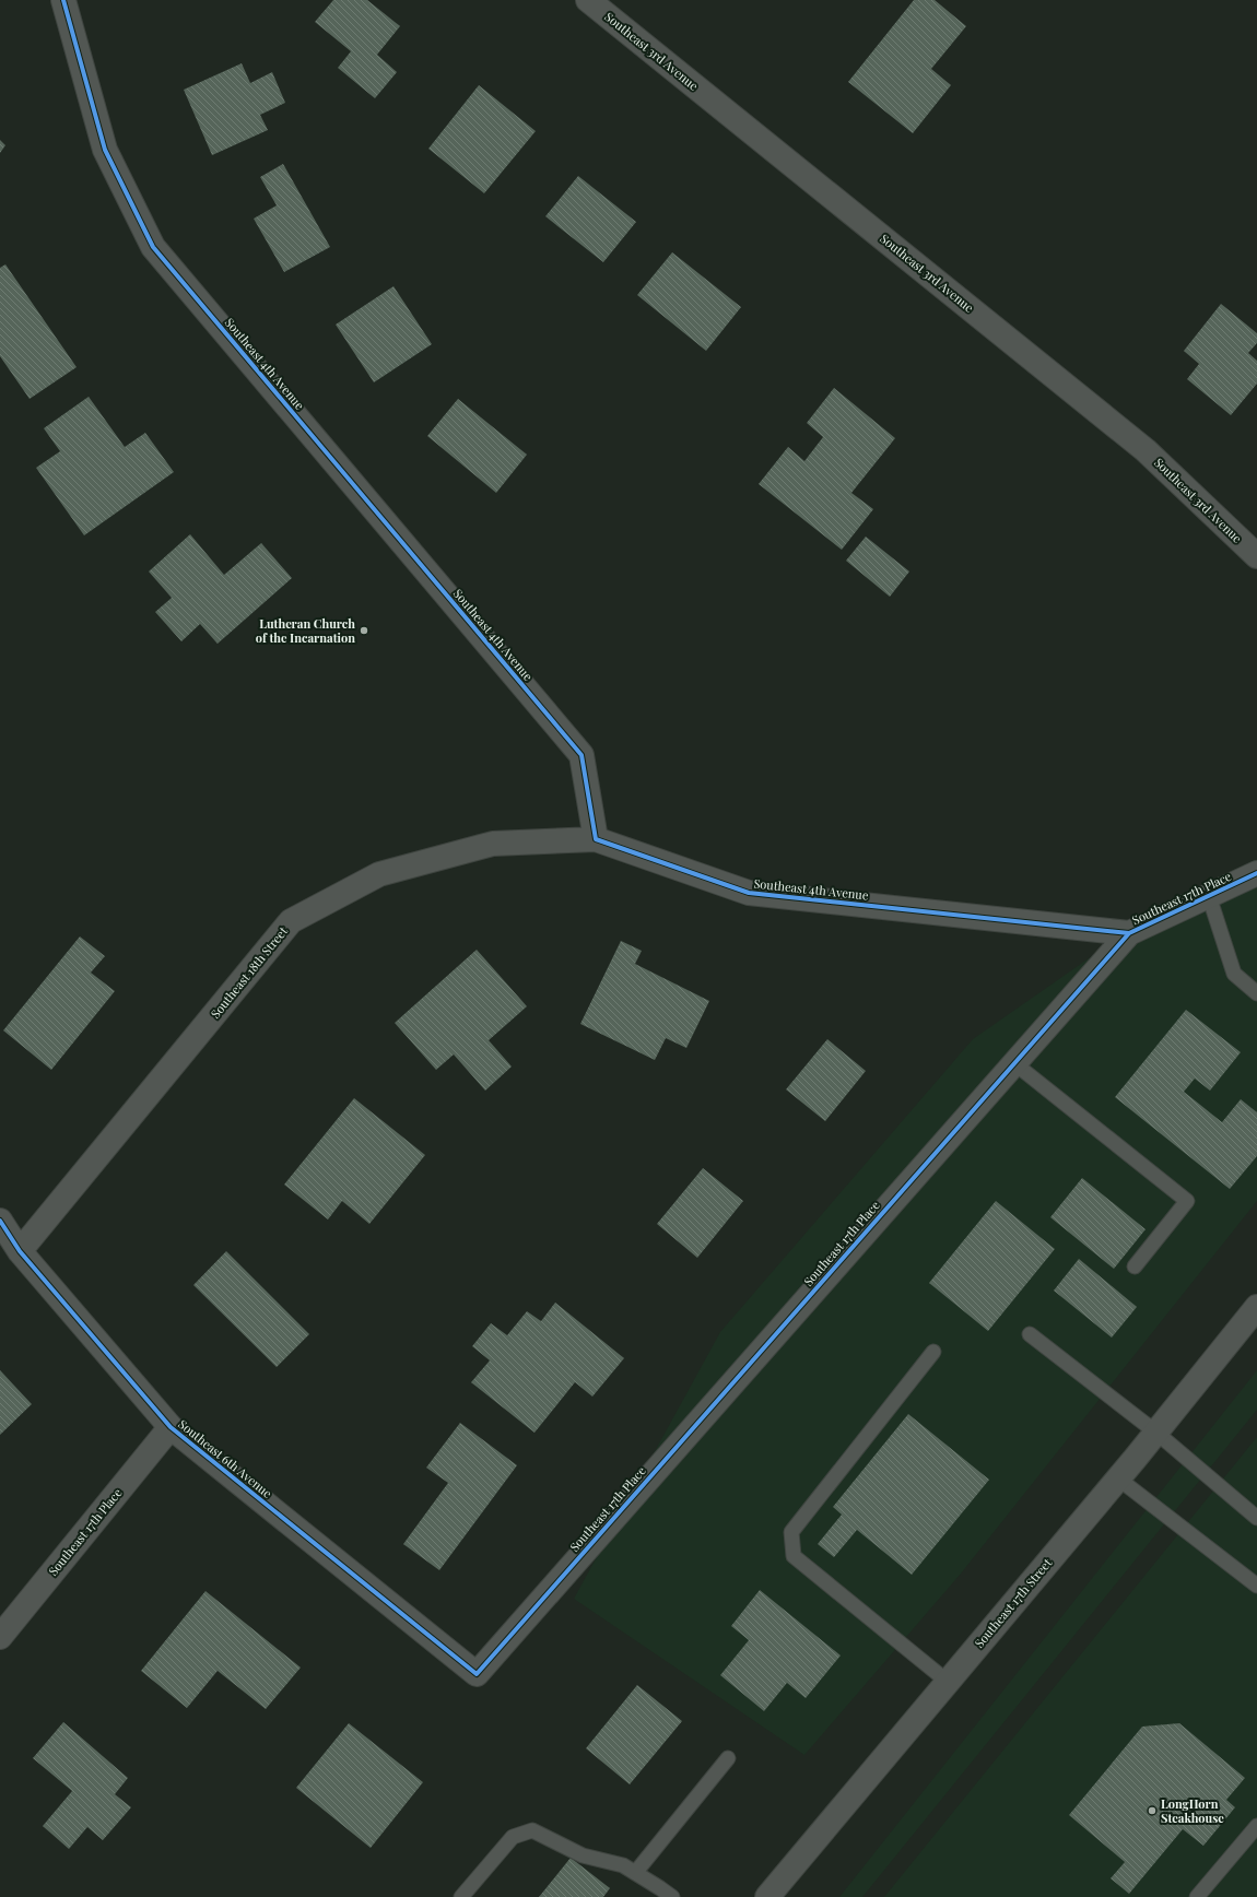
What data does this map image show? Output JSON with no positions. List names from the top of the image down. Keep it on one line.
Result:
{"streets":{"street":["Southeast 3rd Avenue","Southeast 4th Avenue","Southeast 17th Place","Southeast 18th Street","Southeast 6th Avenue","Southeast 17th Street"]},"crossings":[["Southeast 4th Avenue","Southeast 17th Place"],["Southeast 4th Avenue","Southeast 18th Street"],["Southeast 17th Place","Southeast 6th Avenue"],["Southeast 18th Street","Southeast 6th Avenue"]],"places":["Lutheran Church of the Incarnation","LongHorn Steakhouse"]}
